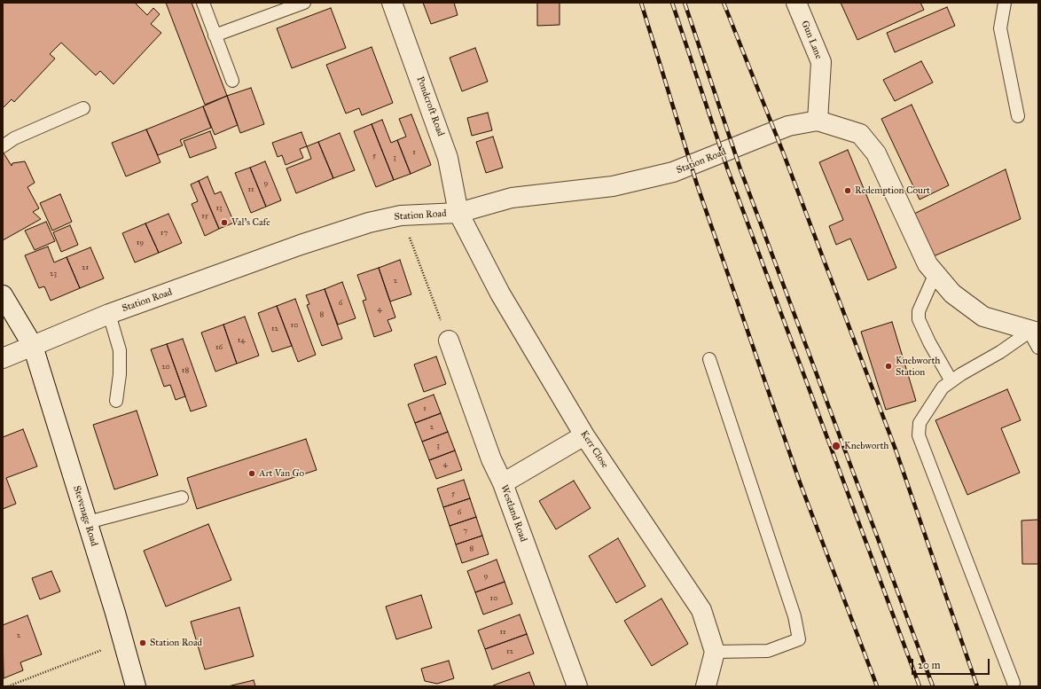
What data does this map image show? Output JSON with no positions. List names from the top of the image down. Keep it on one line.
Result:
{"streets":{"street":["Gun Lane","Pondcroft Road","Station Road","Kerr Close","Westland Road","Stevenage Road"]},"crossings":[["Gun Lane","Station Road"],["Pondcroft Road","Station Road"],["Pondcroft Road","Kerr Close"],["Station Road","Kerr Close"],["Station Road","Stevenage Road"]],"places":["Redemption Court","Val's Cafe","Knebworth Station","Knebworth","Art Van Go","Station Road"],"house_numbers":["1","5","3","9","11","13","15","17","19","21","23","2","6","4","8","10","12","14","16","20","18","1","2","3","4","5","6","7","8","9","10","11","2","12"],"scale_bar":"20 m"}
